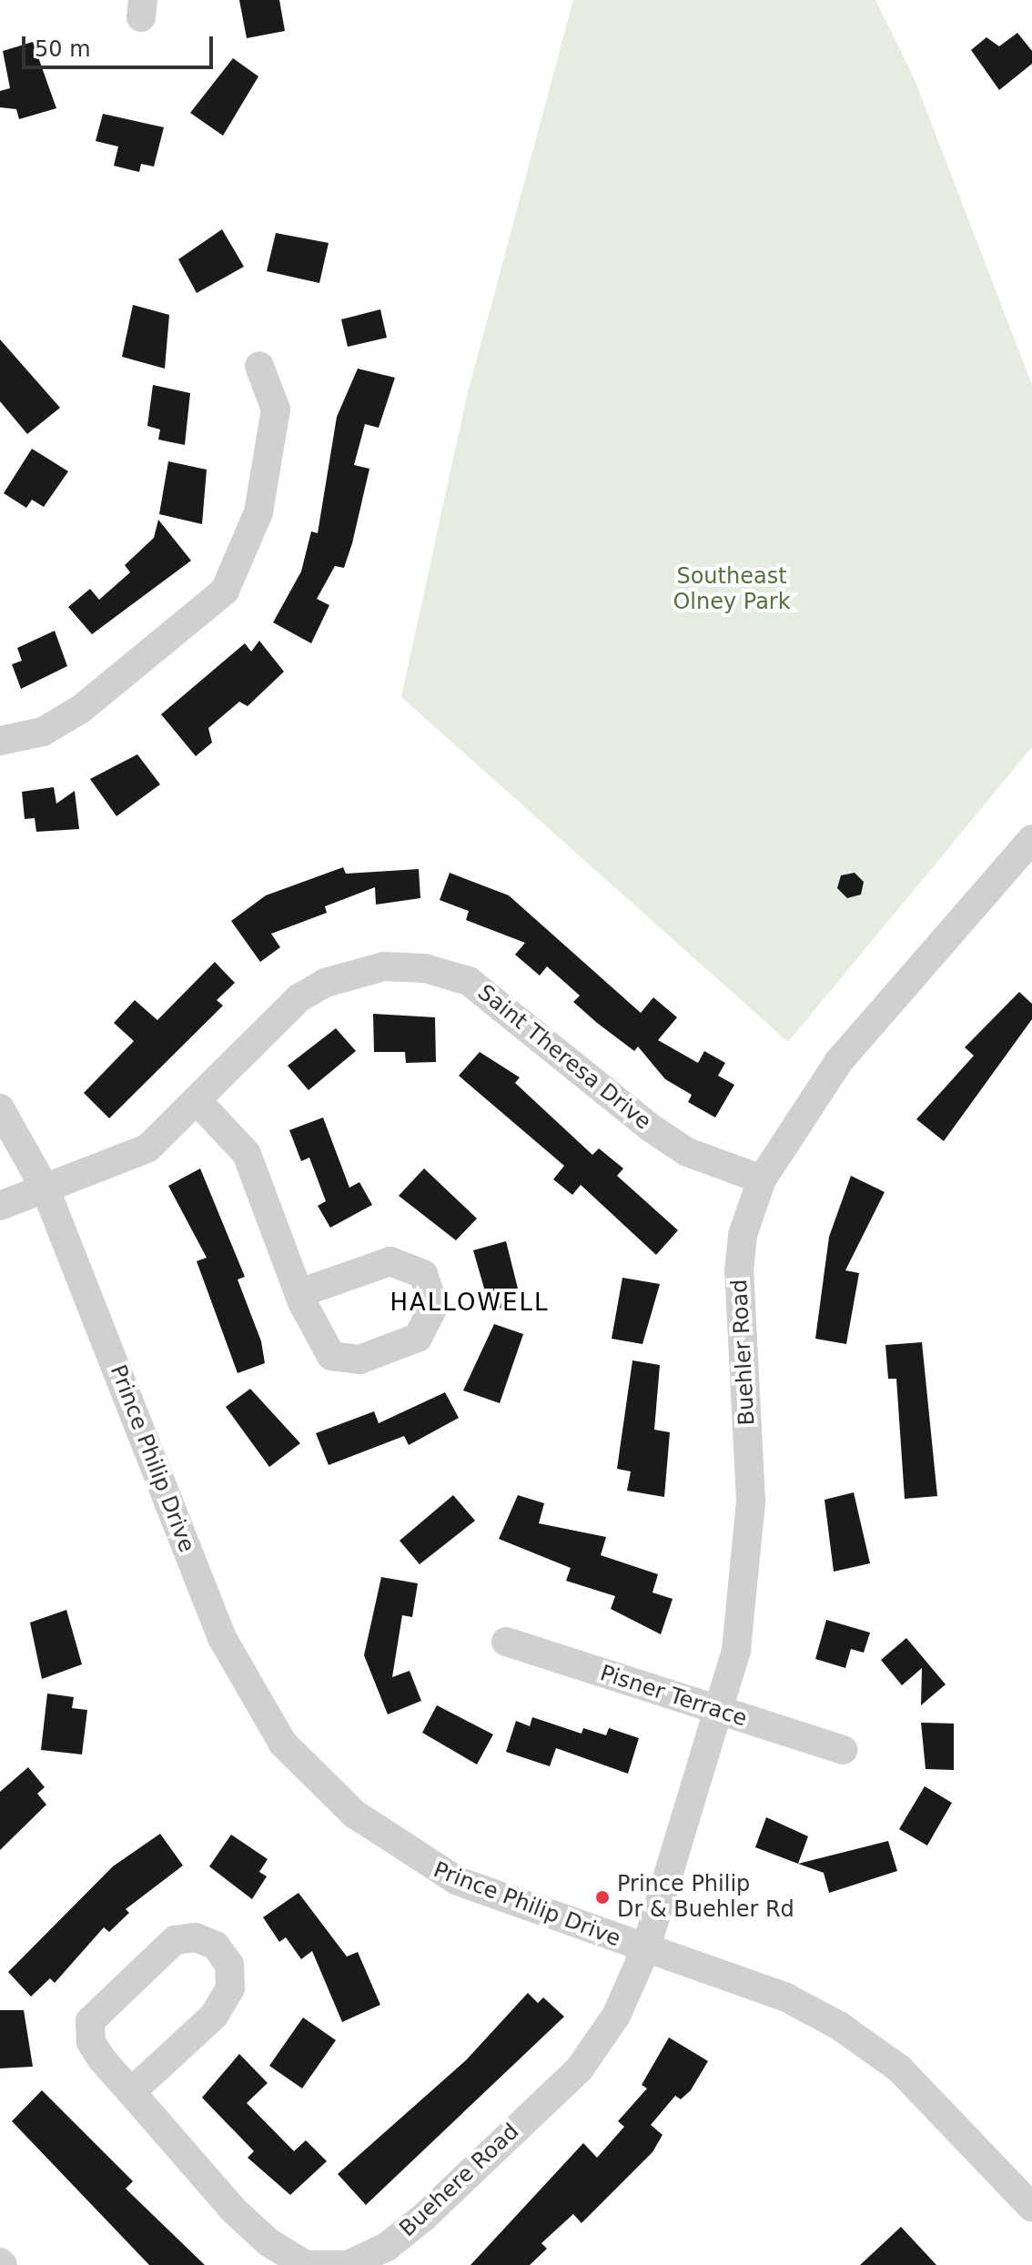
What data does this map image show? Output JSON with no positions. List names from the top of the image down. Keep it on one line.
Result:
{"streets":{"street":["Saint Theresa Drive","Buehler Road","Prince Philip Drive","Pisner Terrace","Buehere Road"]},"crossings":[["Saint Theresa Drive","Buehler Road"],["Saint Theresa Drive","Prince Philip Drive"],["Buehler Road","Prince Philip Drive"],["Buehler Road","Pisner Terrace"],["Buehler Road","Buehere Road"],["Prince Philip Drive","Buehere Road"]],"districts":["HALLOWELL"],"parks":["Southeast Olney Park"],"places":["Prince Philip Dr & Buehler Rd"],"scale_bar":"50 m"}
